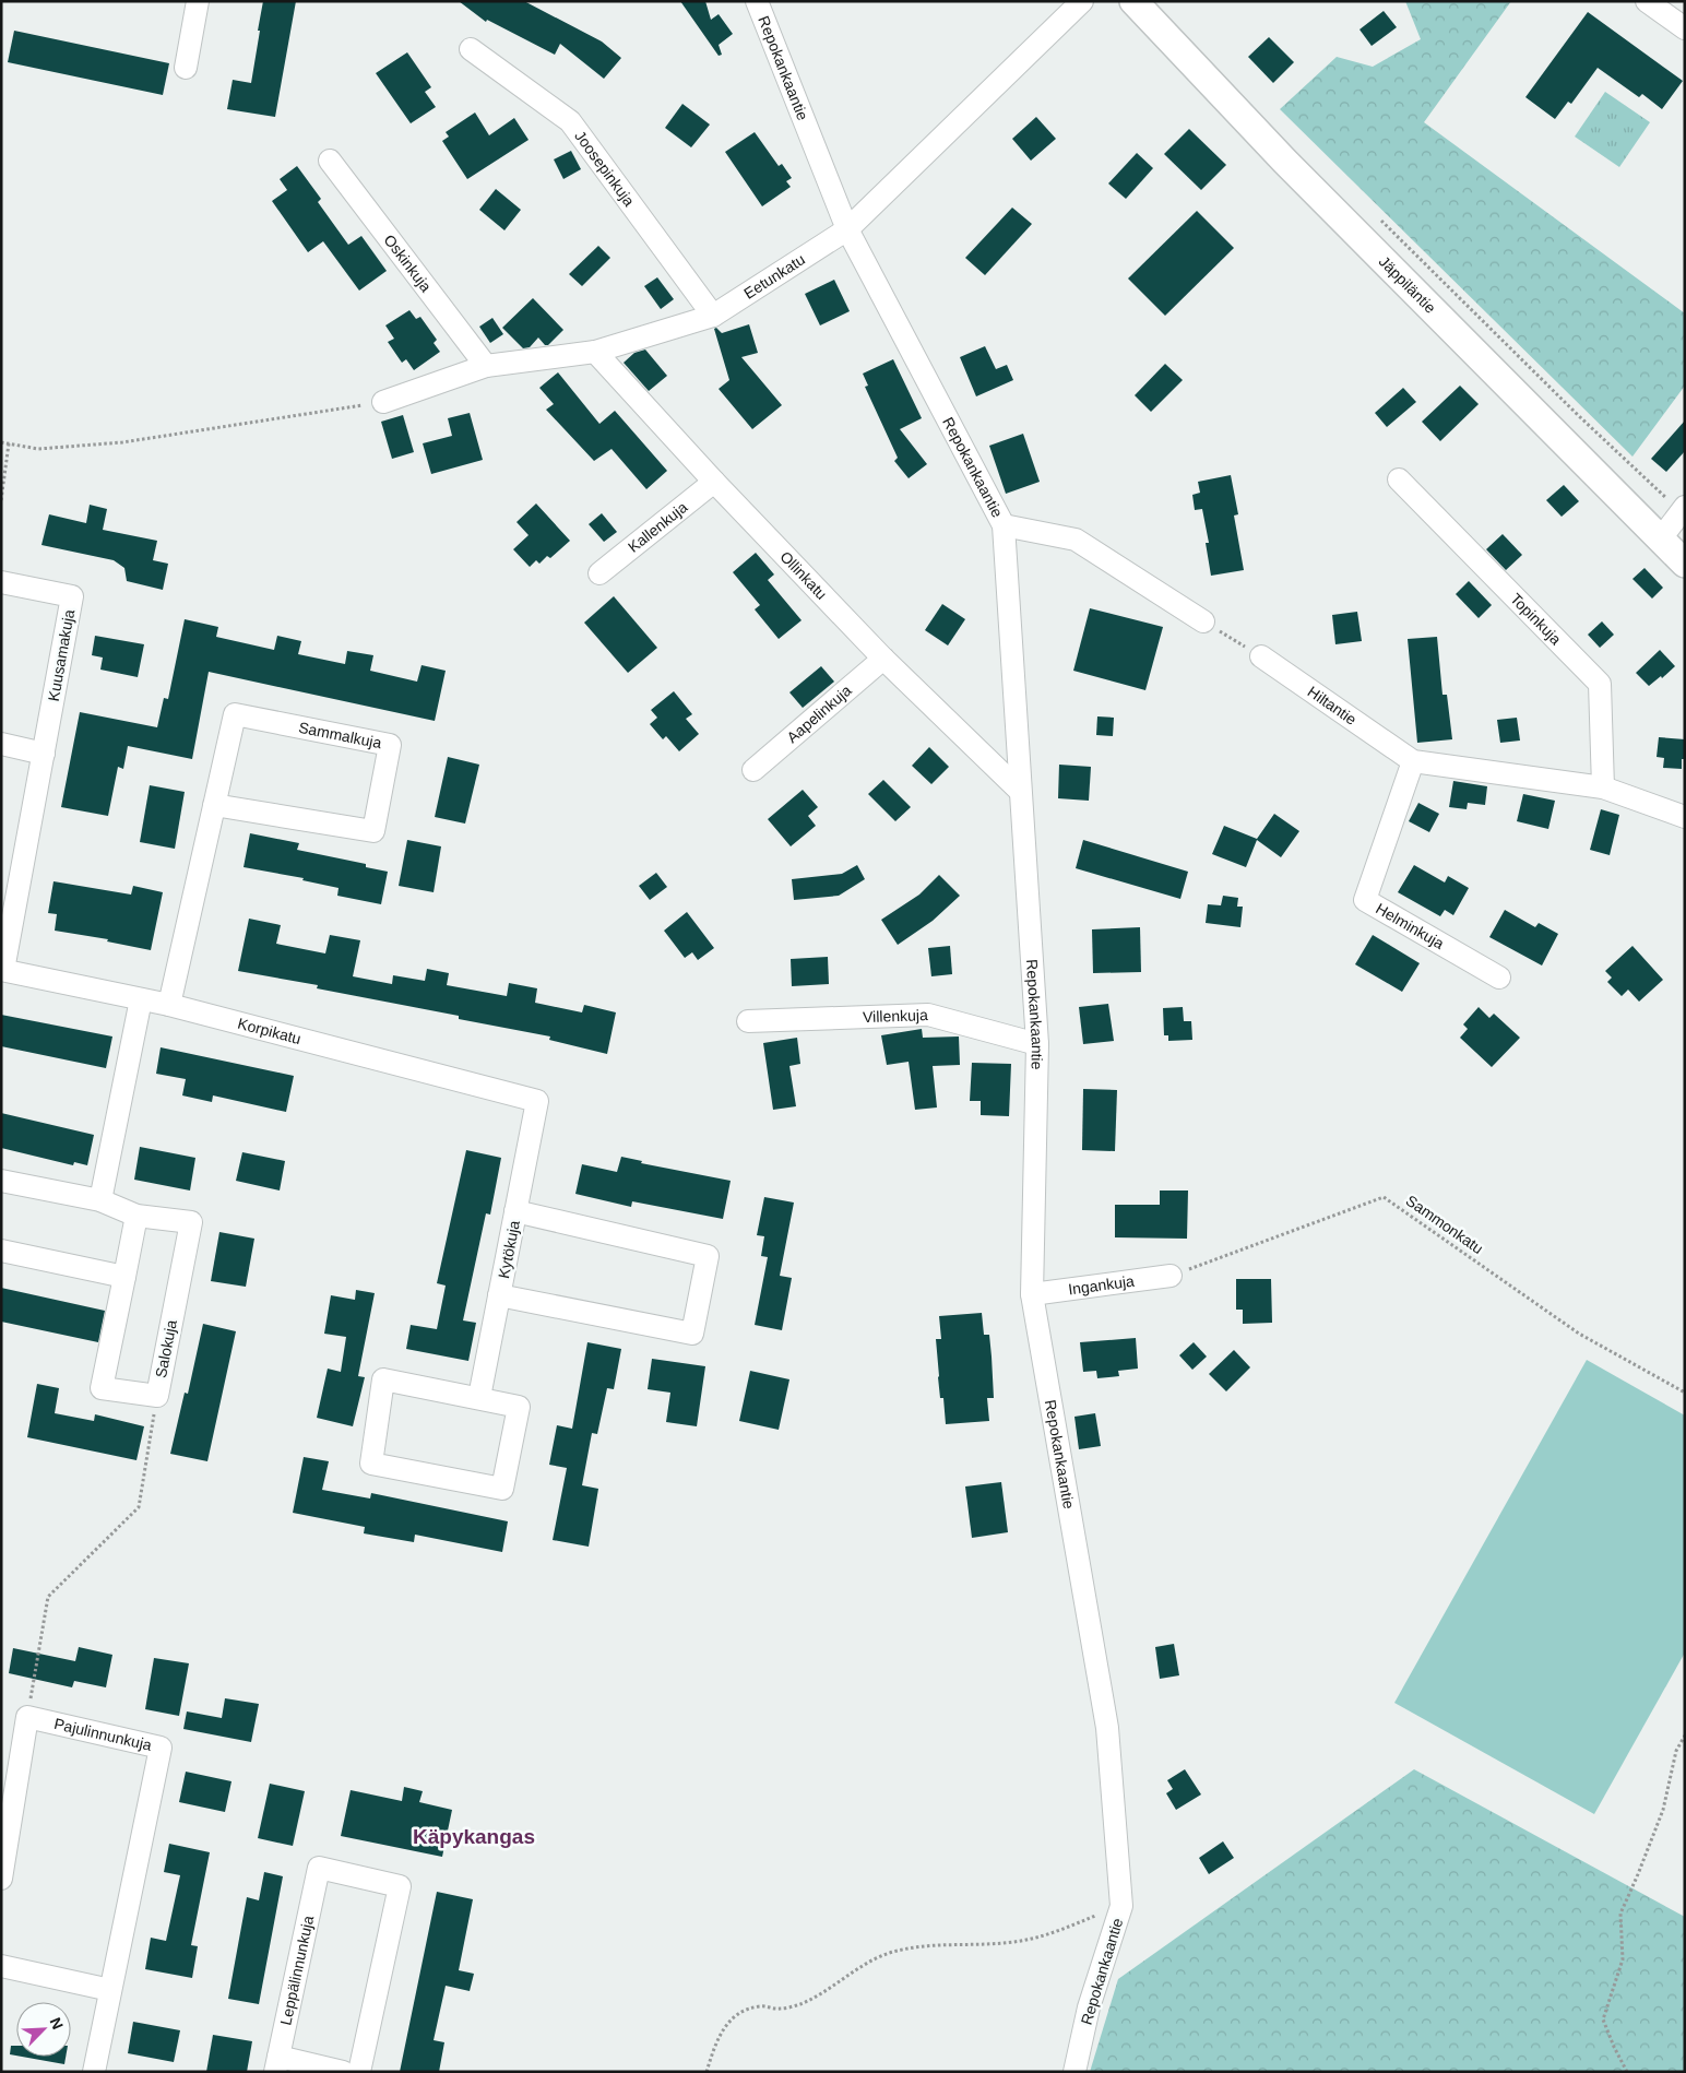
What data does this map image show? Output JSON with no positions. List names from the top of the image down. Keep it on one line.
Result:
{"streets":{"main road":["Jäppiläntie"],"street":["Repokankaantie","Joosepinkuja","Oskinkuja","Eetunkatu","Kallenkuja","Ollinkatu","Topinkuja","Kuusamakuja","Hiltantie","Aapelinkuja","Sammalkuja","Helminkuja","Villenkuja","Korpikatu","Kytökuja","Ingankuja","Salokuja","Pajulinnunkuja","Leppälinnunkuja"],"path":["Sammonkatu"]},"crossings":[["Repokankaantie","Eetunkatu"],["Repokankaantie","Ollinkatu"],["Repokankaantie","Villenkuja"],["Repokankaantie","Ingankuja"],["Joosepinkuja","Eetunkatu"],["Oskinkuja","Eetunkatu"],["Eetunkatu","Ollinkatu"],["Kallenkuja","Ollinkatu"],["Ollinkatu","Aapelinkuja"],["Topinkuja","Hiltantie"],["Kuusamakuja","Korpikatu"],["Hiltantie","Helminkuja"],["Sammalkuja","Korpikatu"],["Korpikatu","Kytökuja"],["Sammonkatu","Ingankuja"]],"districts":["Käpykangas"],"north":"top right"}
